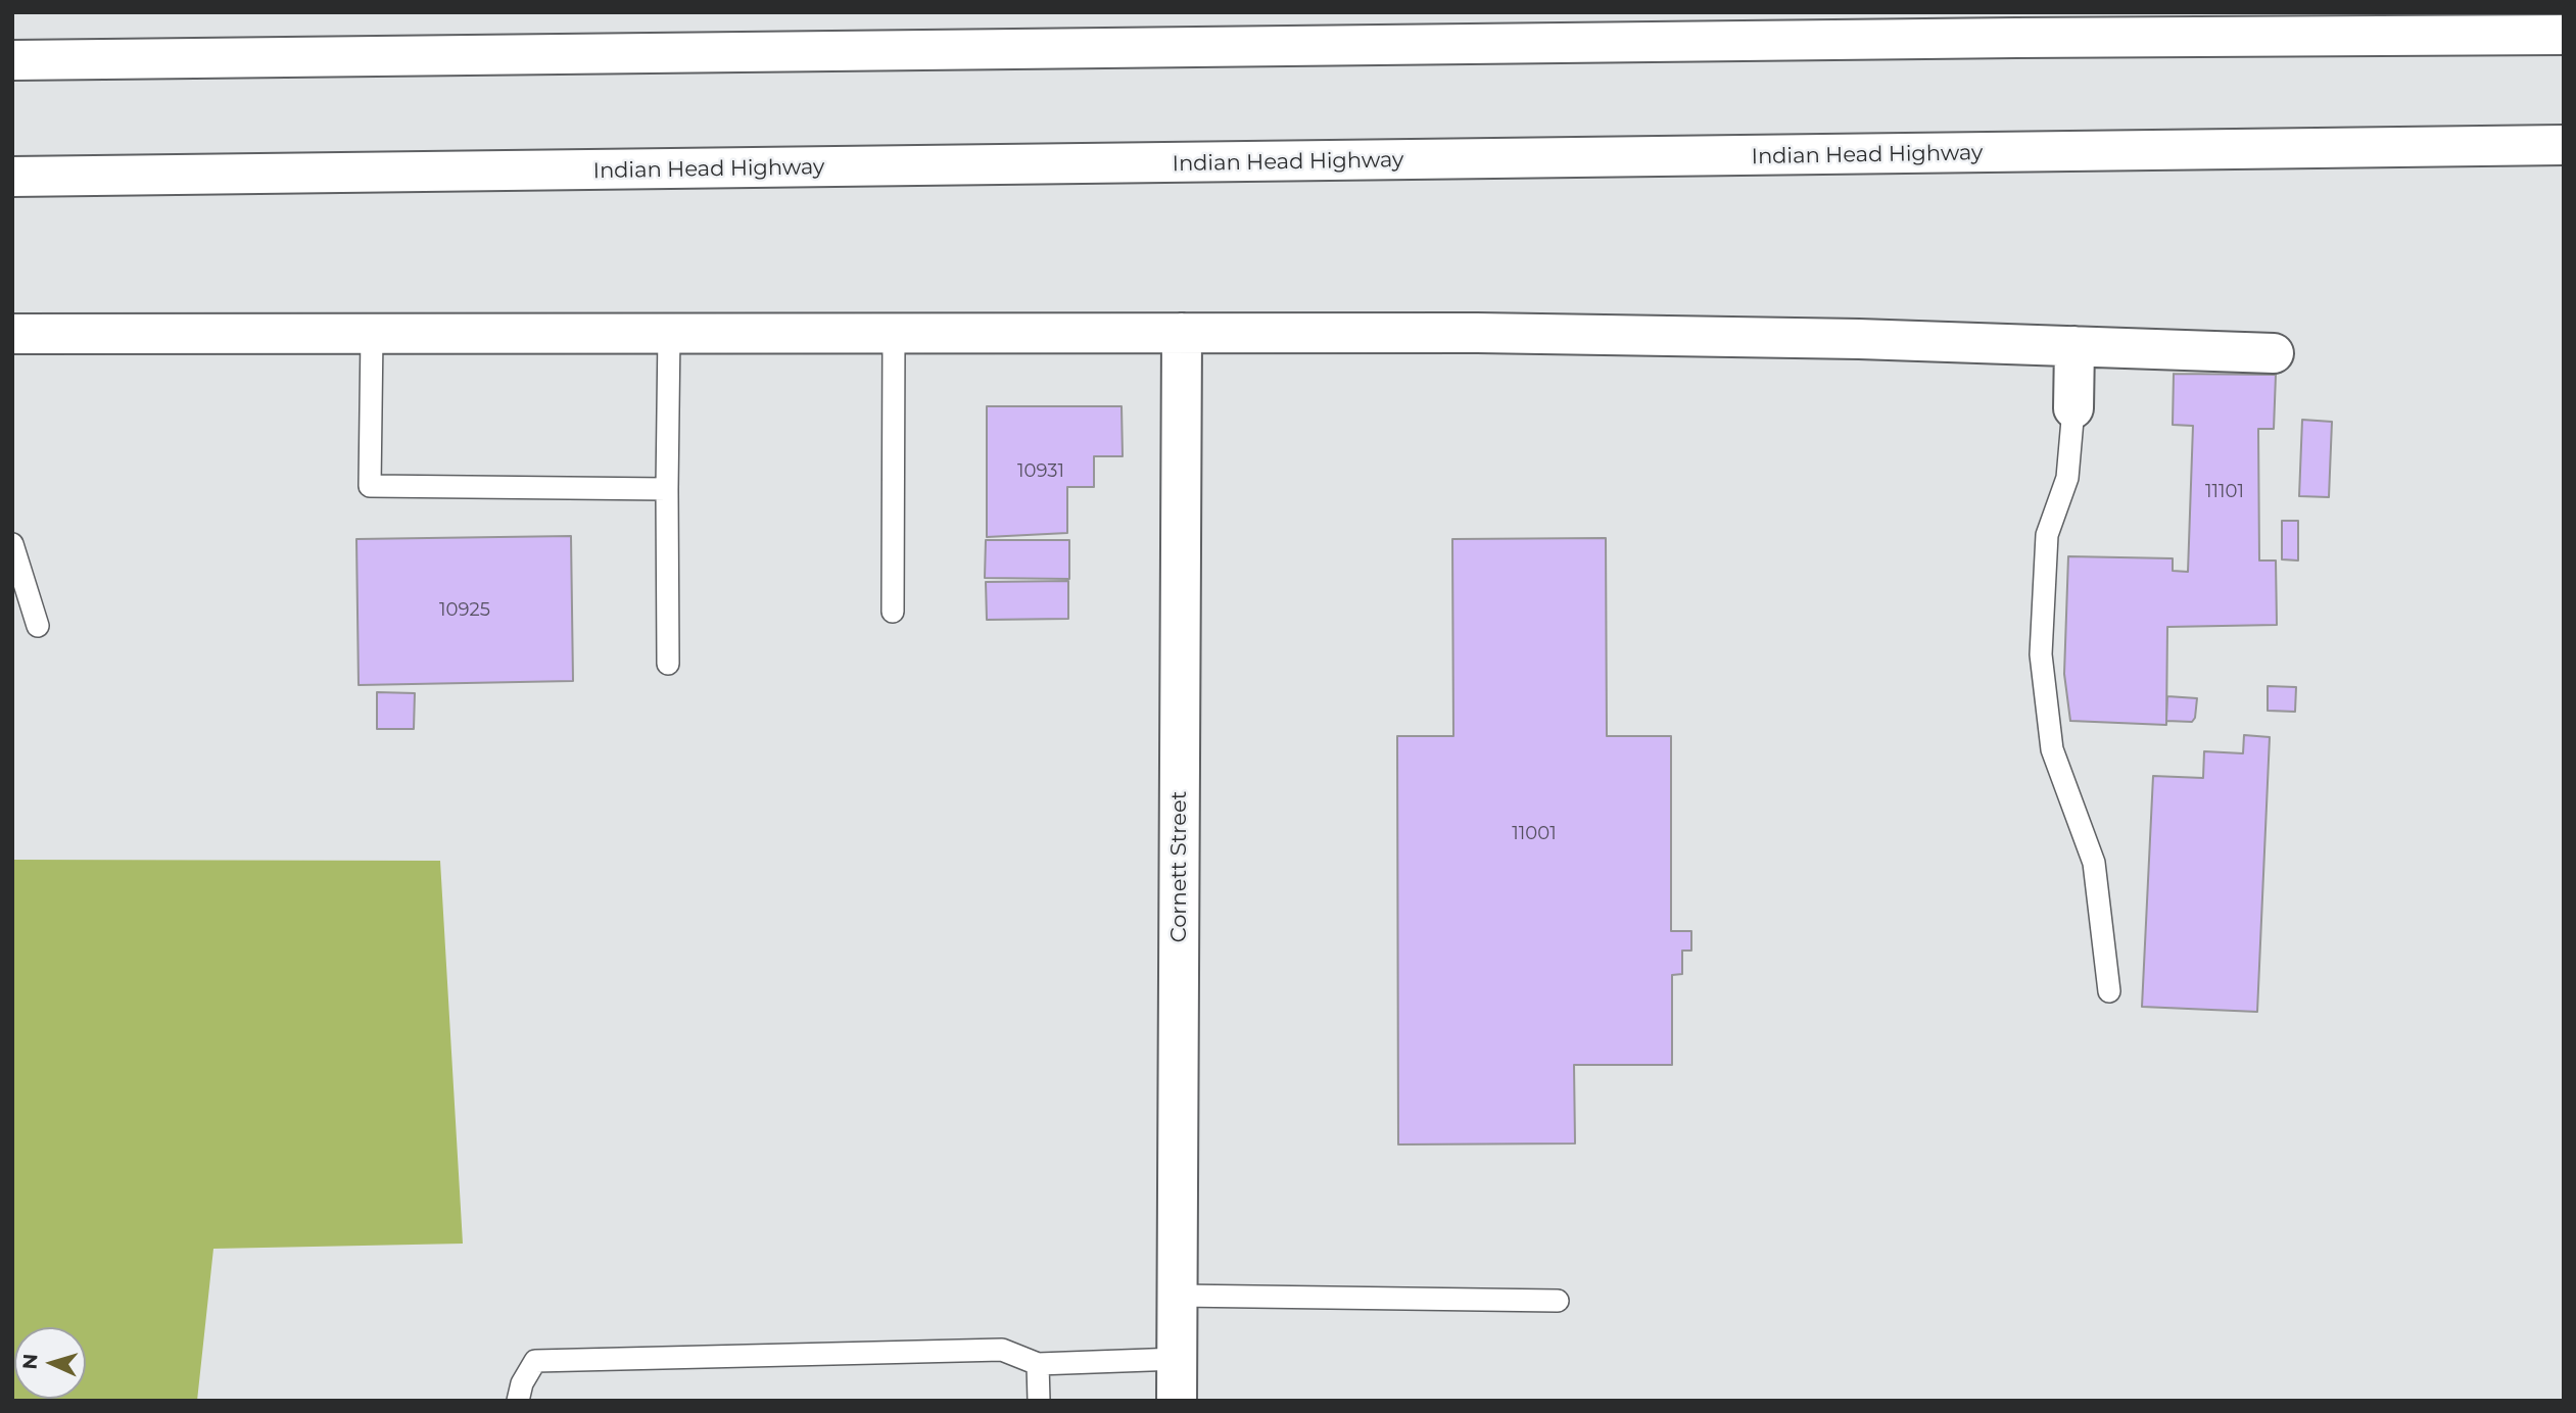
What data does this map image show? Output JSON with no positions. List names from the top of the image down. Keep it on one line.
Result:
{"streets":{"main road":["Indian Head Highway","Cornett Street"]},"house_numbers":["10931","11101","10925","11001"],"north":"left"}
